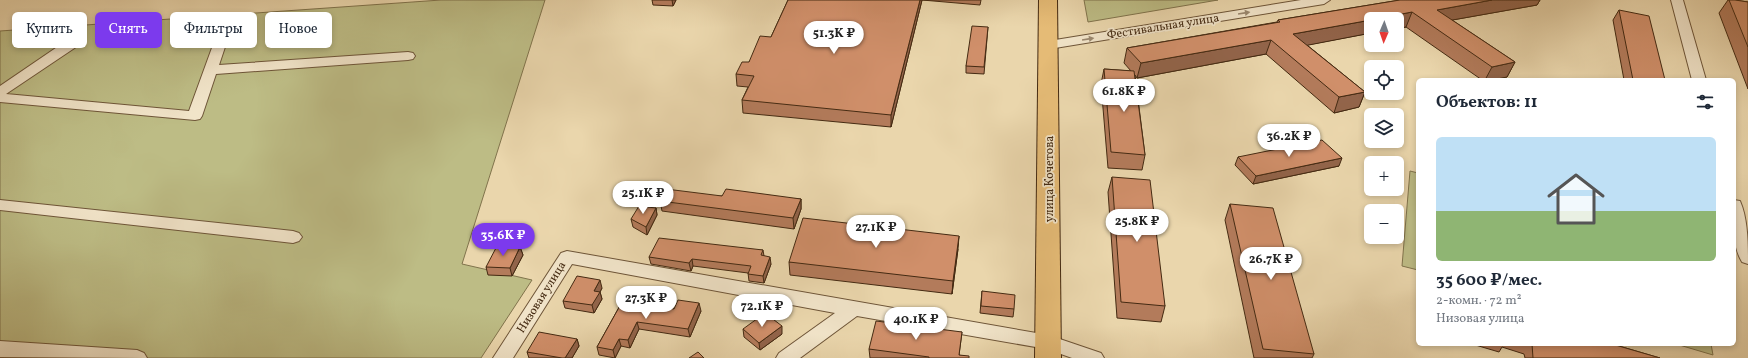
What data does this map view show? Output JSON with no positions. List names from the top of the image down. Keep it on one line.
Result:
{"streets":{"main road":["улица Кочетова"],"street":["Фестивальная улица","Низовая улица"]},"crossings":[["Фестивальная улица","улица Кочетова"]],"one_way":["Фестивальная улица"],"north":"bottom","page":{"map_buttons":["+","−"],"chip":["Купить","Снять","Фильтры","Новое"],"price":["51.3K ₽","61.8K ₽","36.2K ₽","25.1K ₽","25.8K ₽","27.1K ₽","35.6K ₽","26.7K ₽","27.3K ₽","72.1K ₽","40.1K ₽"],"heading":"Объектов: 11","list":[{"name":"35 600 ₽/мес.","note":"2-комн. · 72 m² · Низовая улица"}]}}
